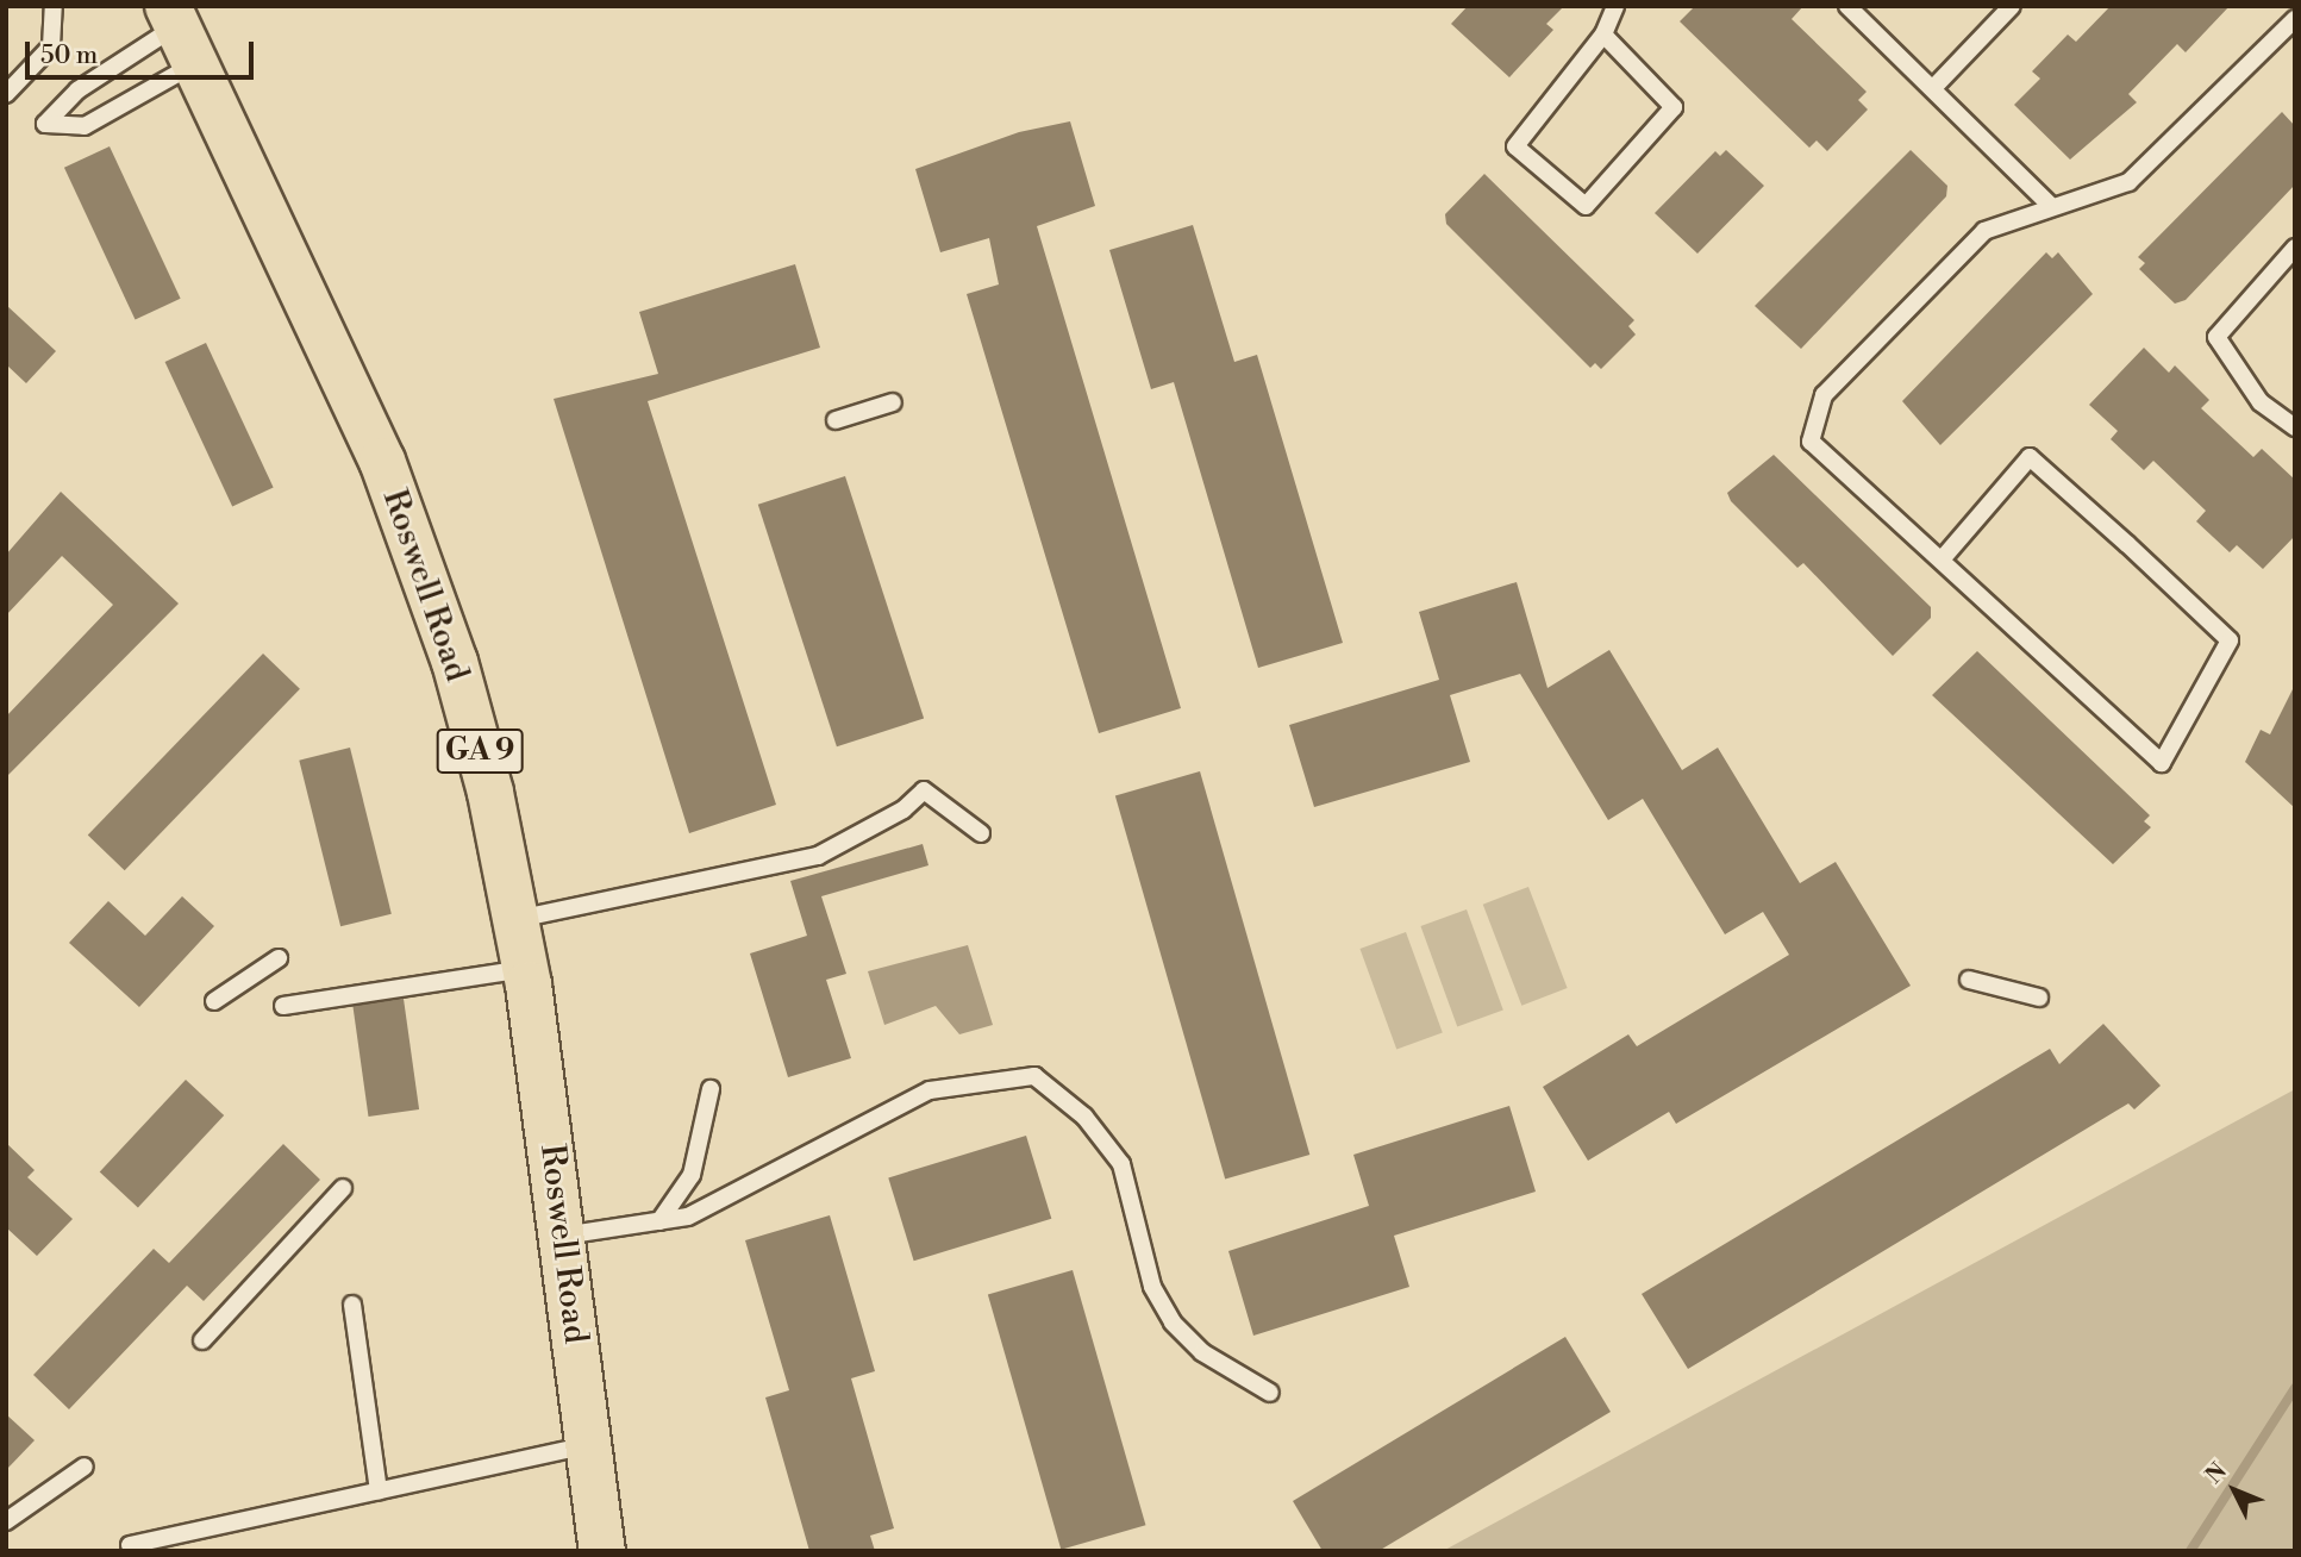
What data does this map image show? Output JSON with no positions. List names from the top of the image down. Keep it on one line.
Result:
{"streets":{"main road":["Roswell Road","GA 9"]},"scale_bar":"50 m","north":"top left"}
